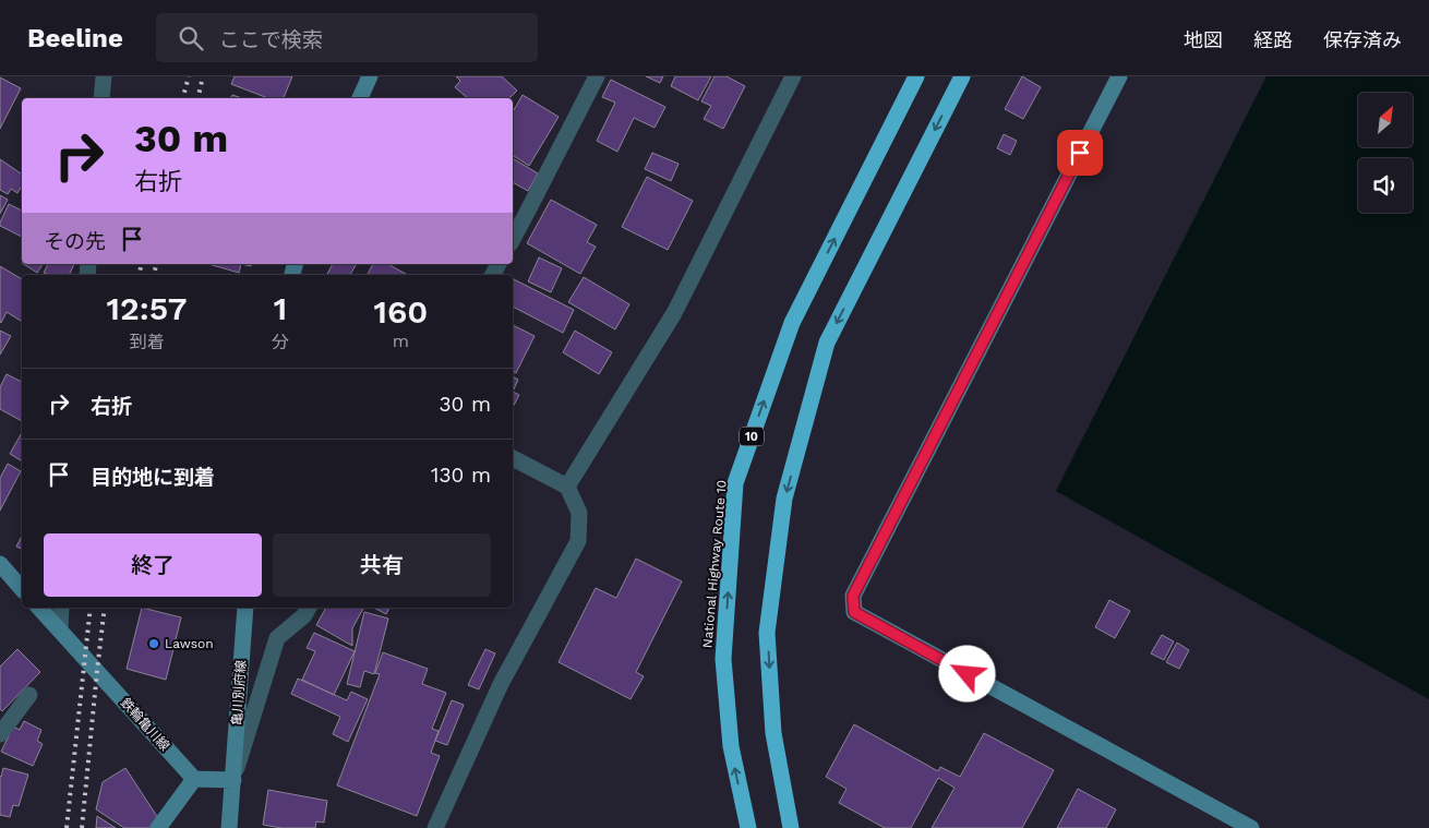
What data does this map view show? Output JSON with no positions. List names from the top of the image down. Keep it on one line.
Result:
{"streets":{"highway":["10","National Highway Route 10"],"street":["亀川別府線","鉄輪亀川線"]},"places":["Lawson"],"north":"top right","page":{"header":"Beeline","search":"ここで検索","nav":["地図","経路","保存済み"],"turn":["30 m","右折"],"then":"その先","eta":["12:57","到着","1","分","160","m"],"list":[{"name":"右折","value":"30 m"},{"name":"目的地に到着","value":"130 m"}],"buttons":["終了","共有"]}}
